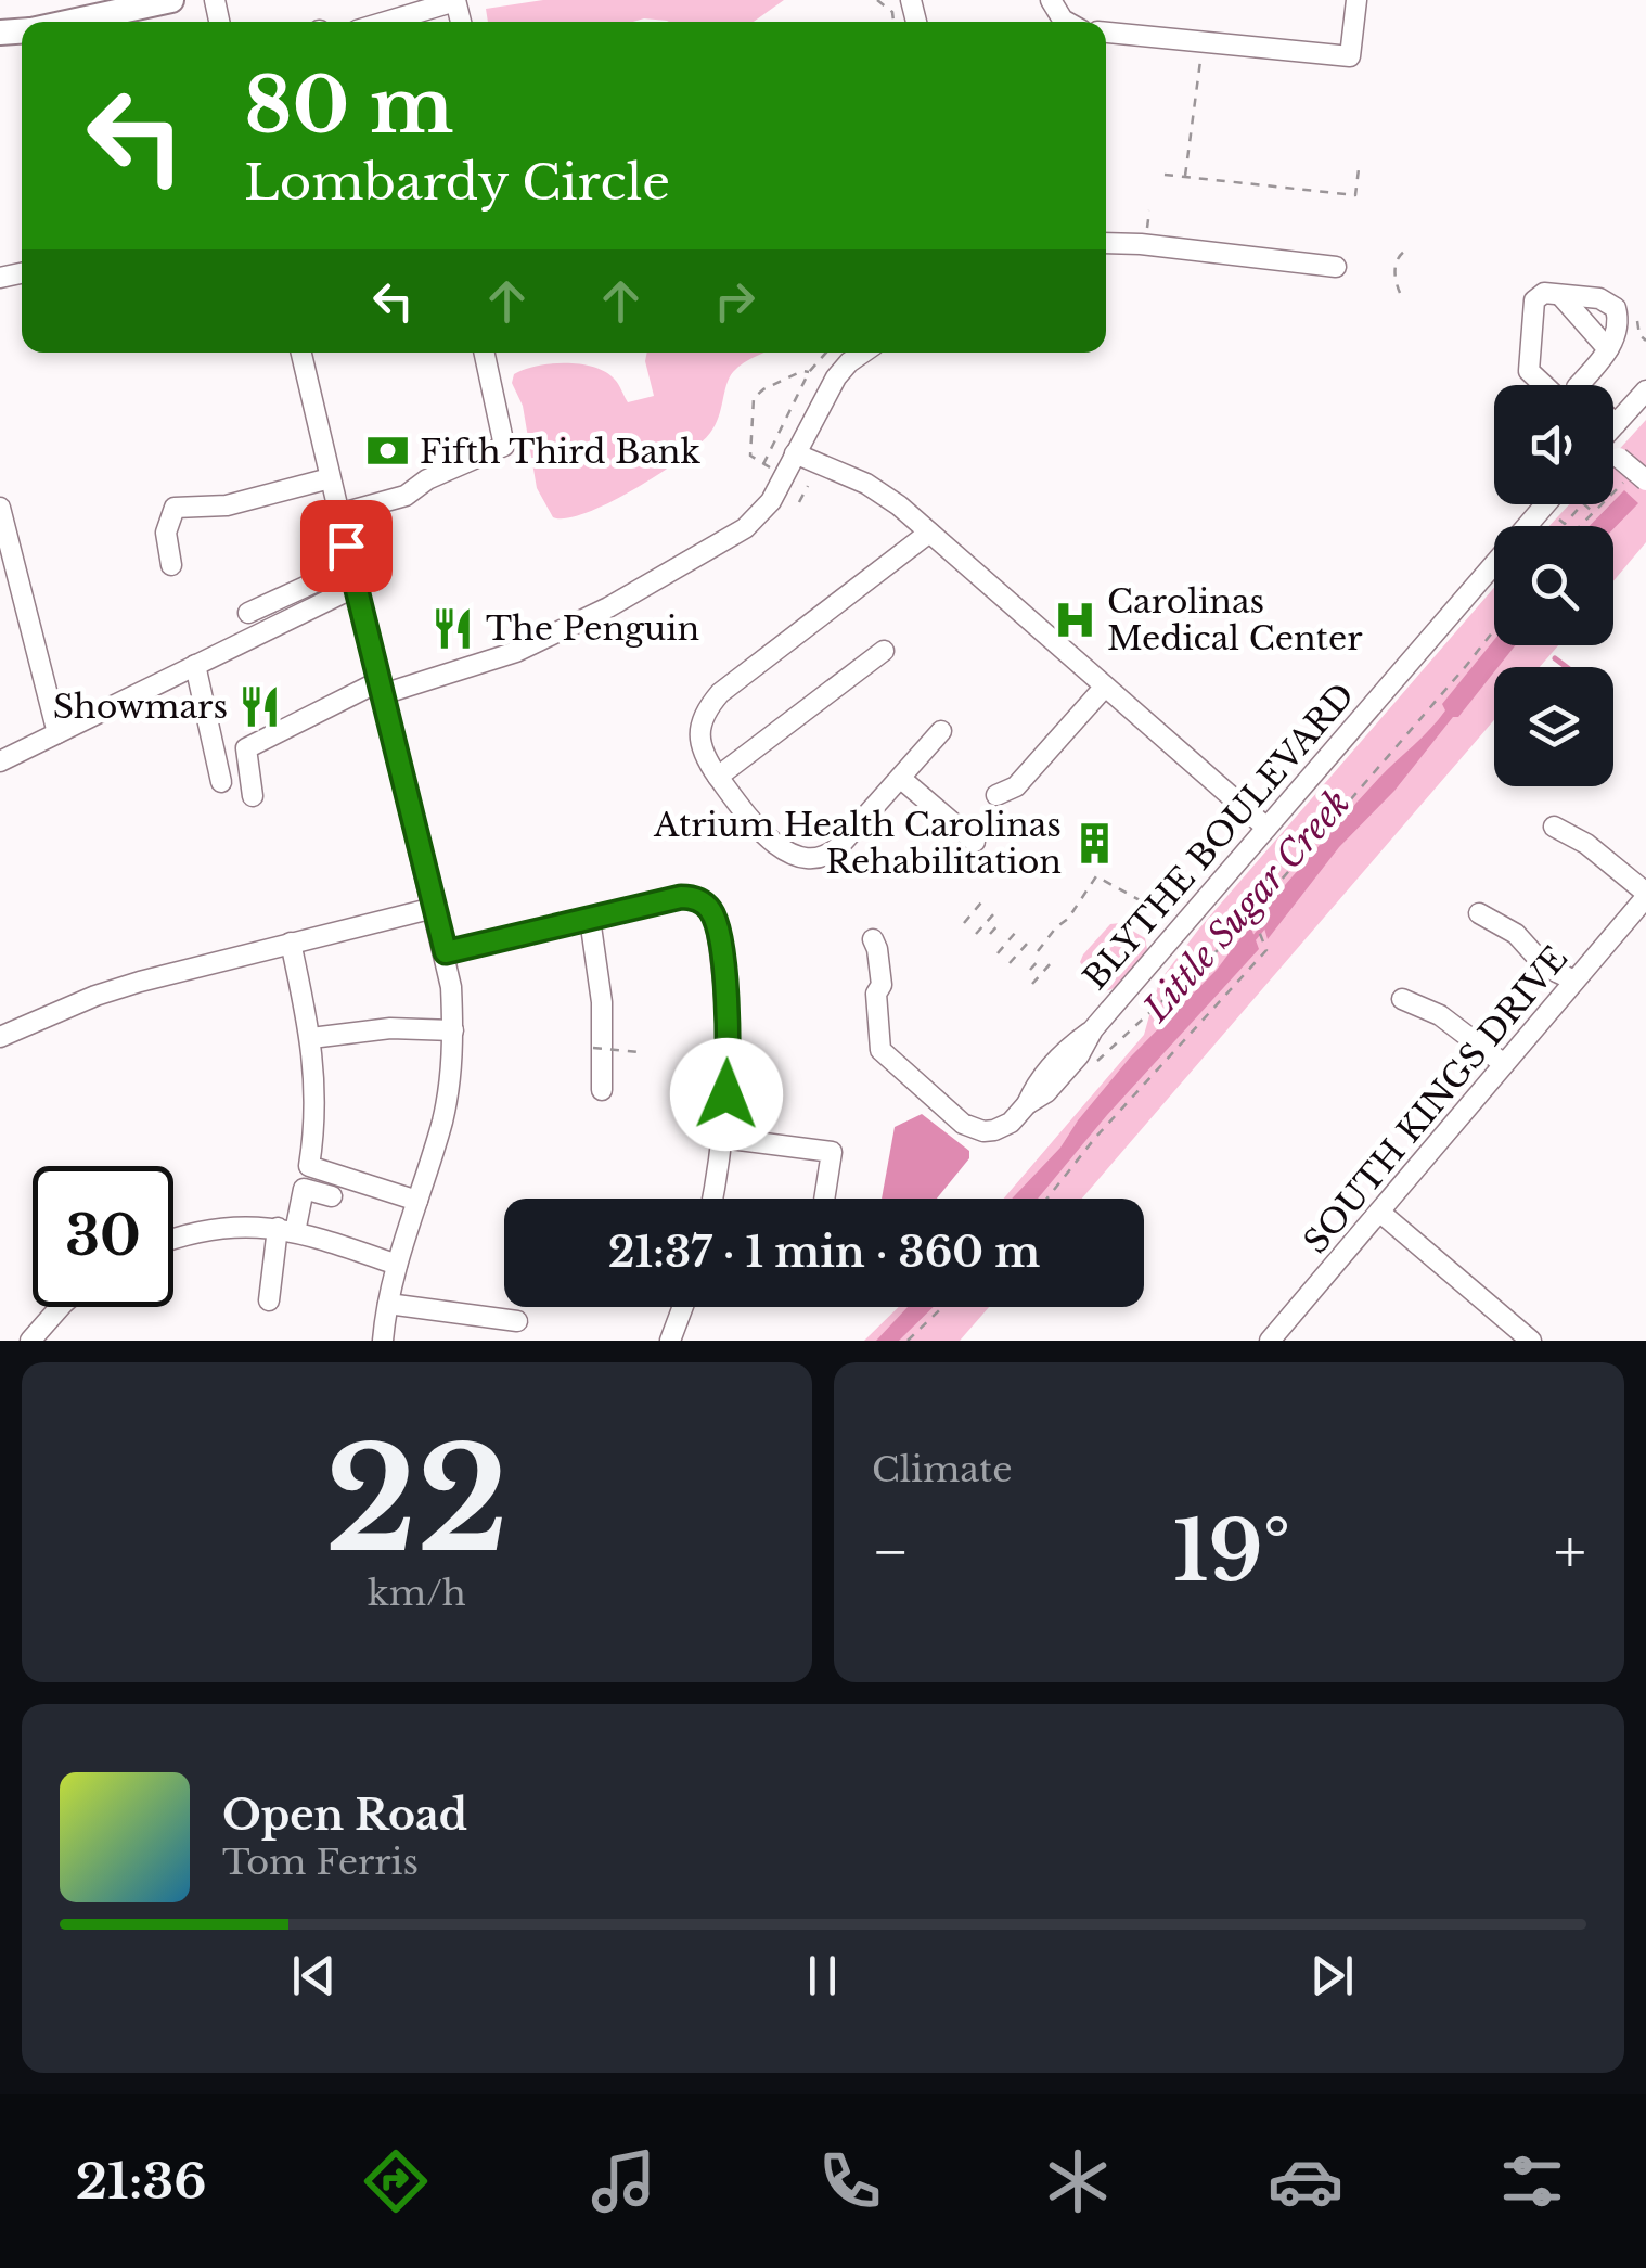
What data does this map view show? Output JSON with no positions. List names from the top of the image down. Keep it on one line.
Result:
{"streets":{"street":["BLYTHE BOULEVARD","SOUTH KINGS DRIVE"]},"water":["Little Sugar Creek"],"places":{"bank":["Fifth Third Bank"],"hospital":["Carolinas Medical Center"],"restaurant":["The Penguin","Showmars"],"building":["Atrium Health Carolinas Rehabilitation"]},"page":{"turn":["80 m","Lombardy Circle"],"limit":"30","trip":"21:37 · 1 min · 360 m","tile":[["22","km/h"],"Climate"],"heat":["−","19°","+"],"song":["Open Road","Tom Ferris"],"tabs":"21:36"}}
